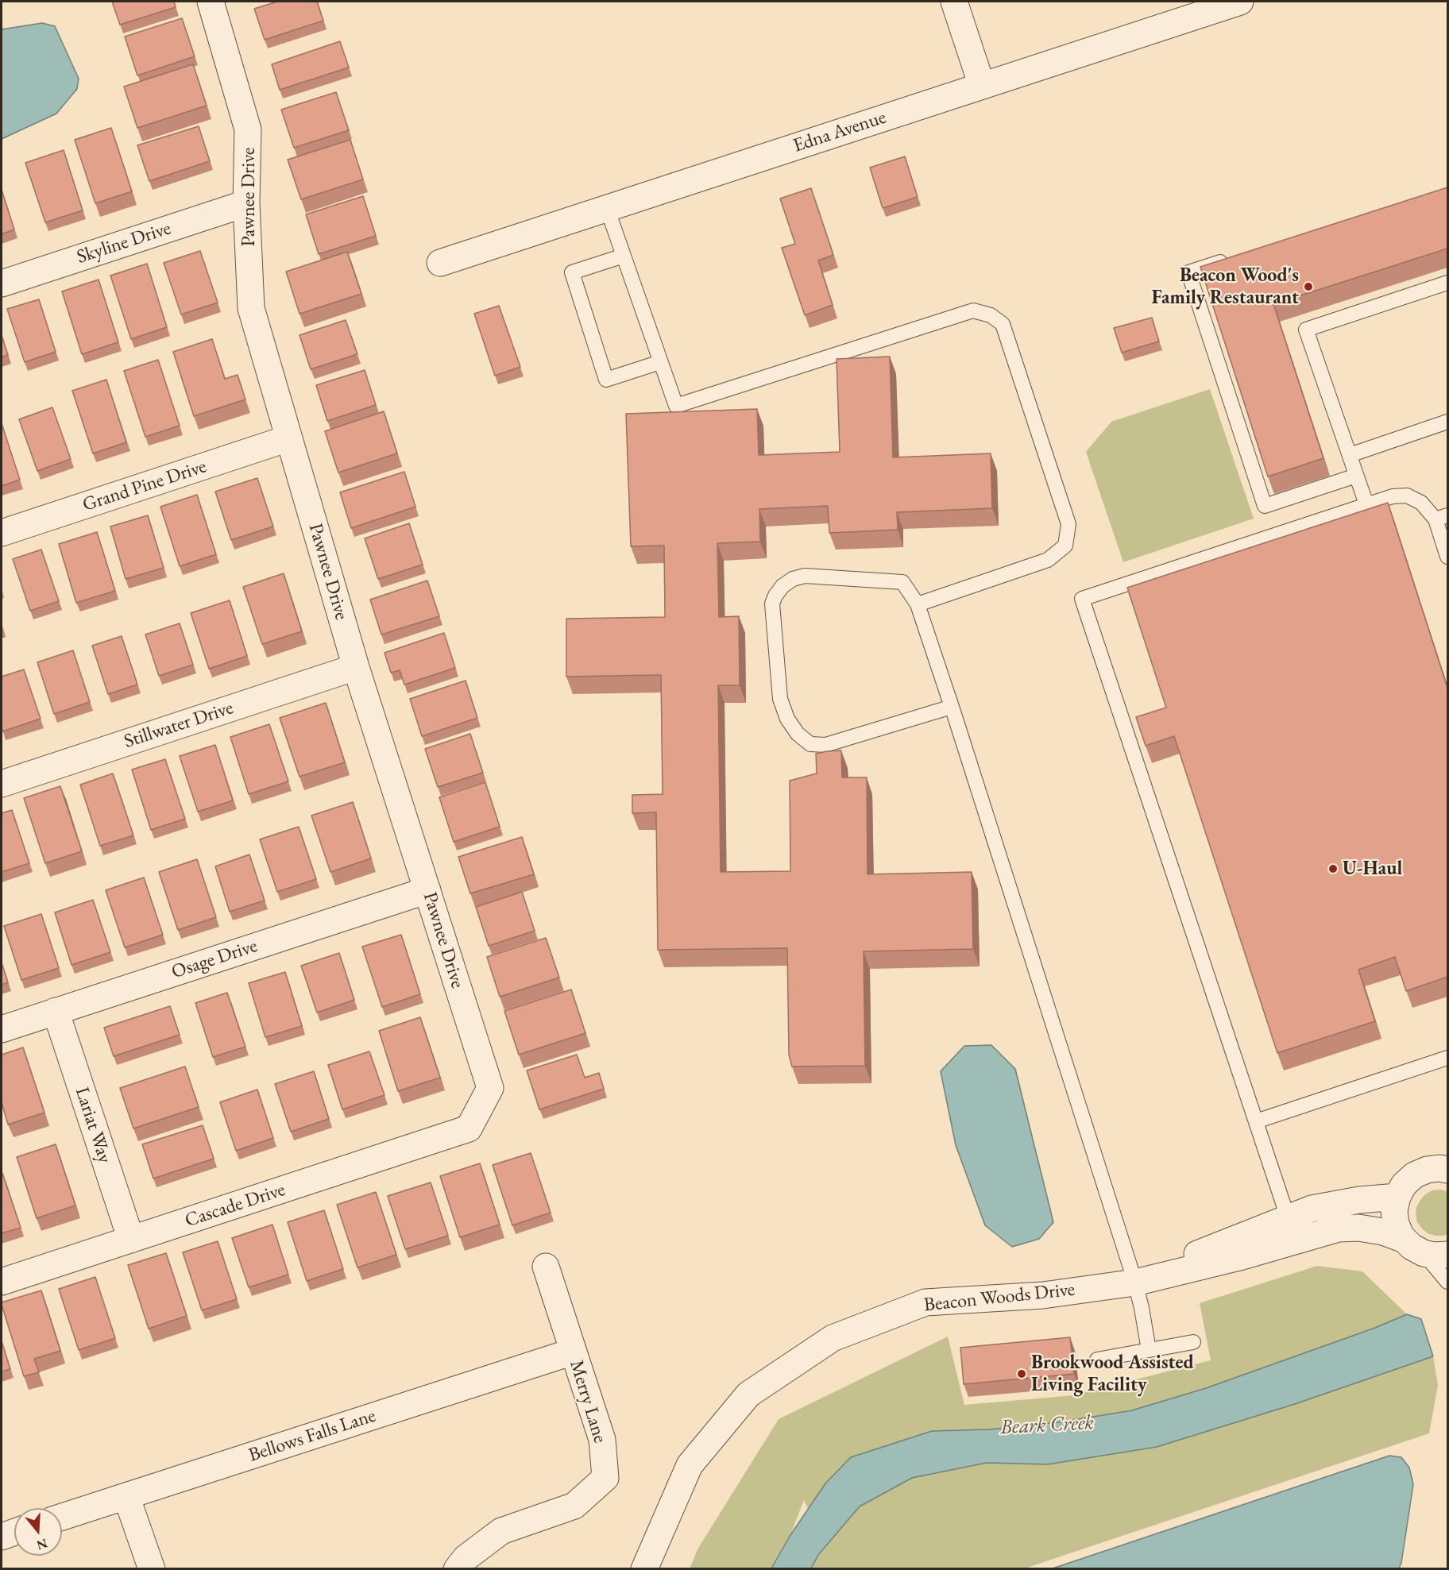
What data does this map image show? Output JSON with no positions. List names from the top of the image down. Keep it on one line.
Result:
{"streets":{"street":["Edna Avenue","Pawnee Drive","Skyline Drive","Grand Pine Drive","Stillwater Drive","Osage Drive","Lariat Way","Cascade Drive","Beacon Woods Drive","Merry Lane","Bellows Falls Lane"]},"crossings":[["Pawnee Drive","Skyline Drive"],["Pawnee Drive","Grand Pine Drive"],["Pawnee Drive","Stillwater Drive"],["Pawnee Drive","Osage Drive"],["Pawnee Drive","Cascade Drive"],["Osage Drive","Lariat Way"],["Lariat Way","Cascade Drive"],["Merry Lane","Bellows Falls Lane"]],"water":["Beark Creek"],"places":["Beacon Wood's Family Restaurant","U-Haul","Brookwood Assisted Living Facility"],"north":"bottom"}
